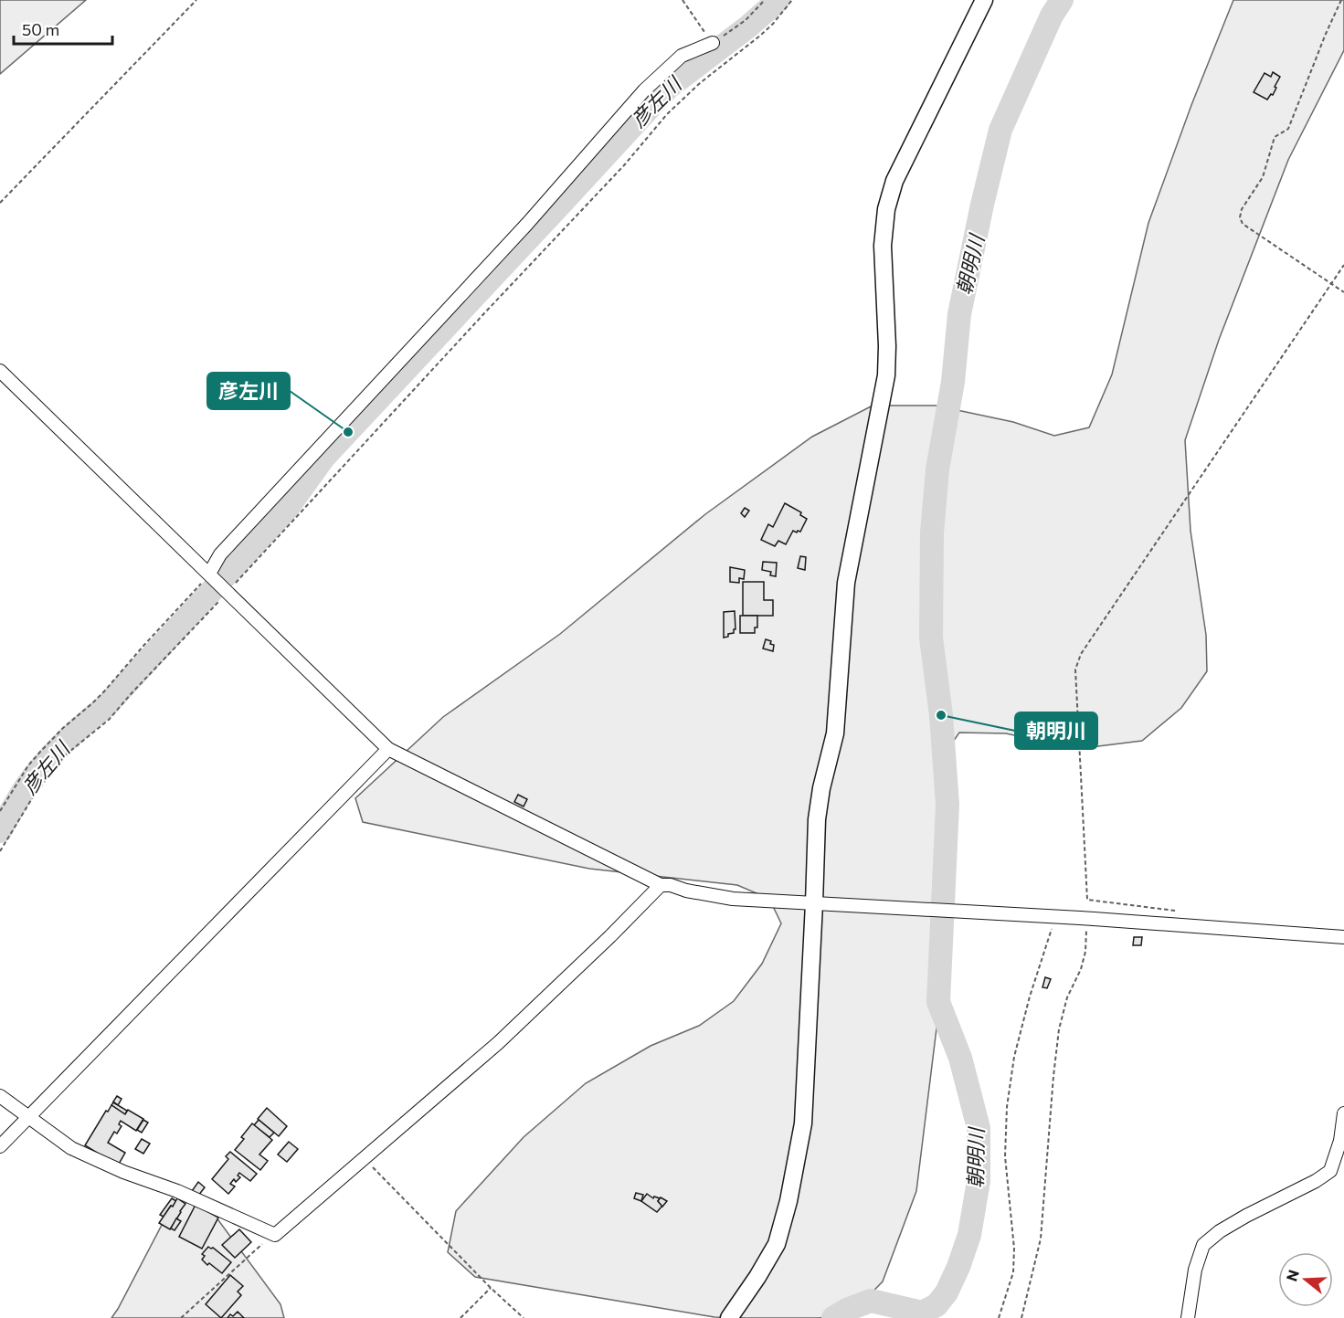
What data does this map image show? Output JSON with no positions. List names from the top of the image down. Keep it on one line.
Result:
{"water":["彦左川","朝明川"],"places":["彦左川","朝明川"],"scale_bar":"50 m","north":"left"}
